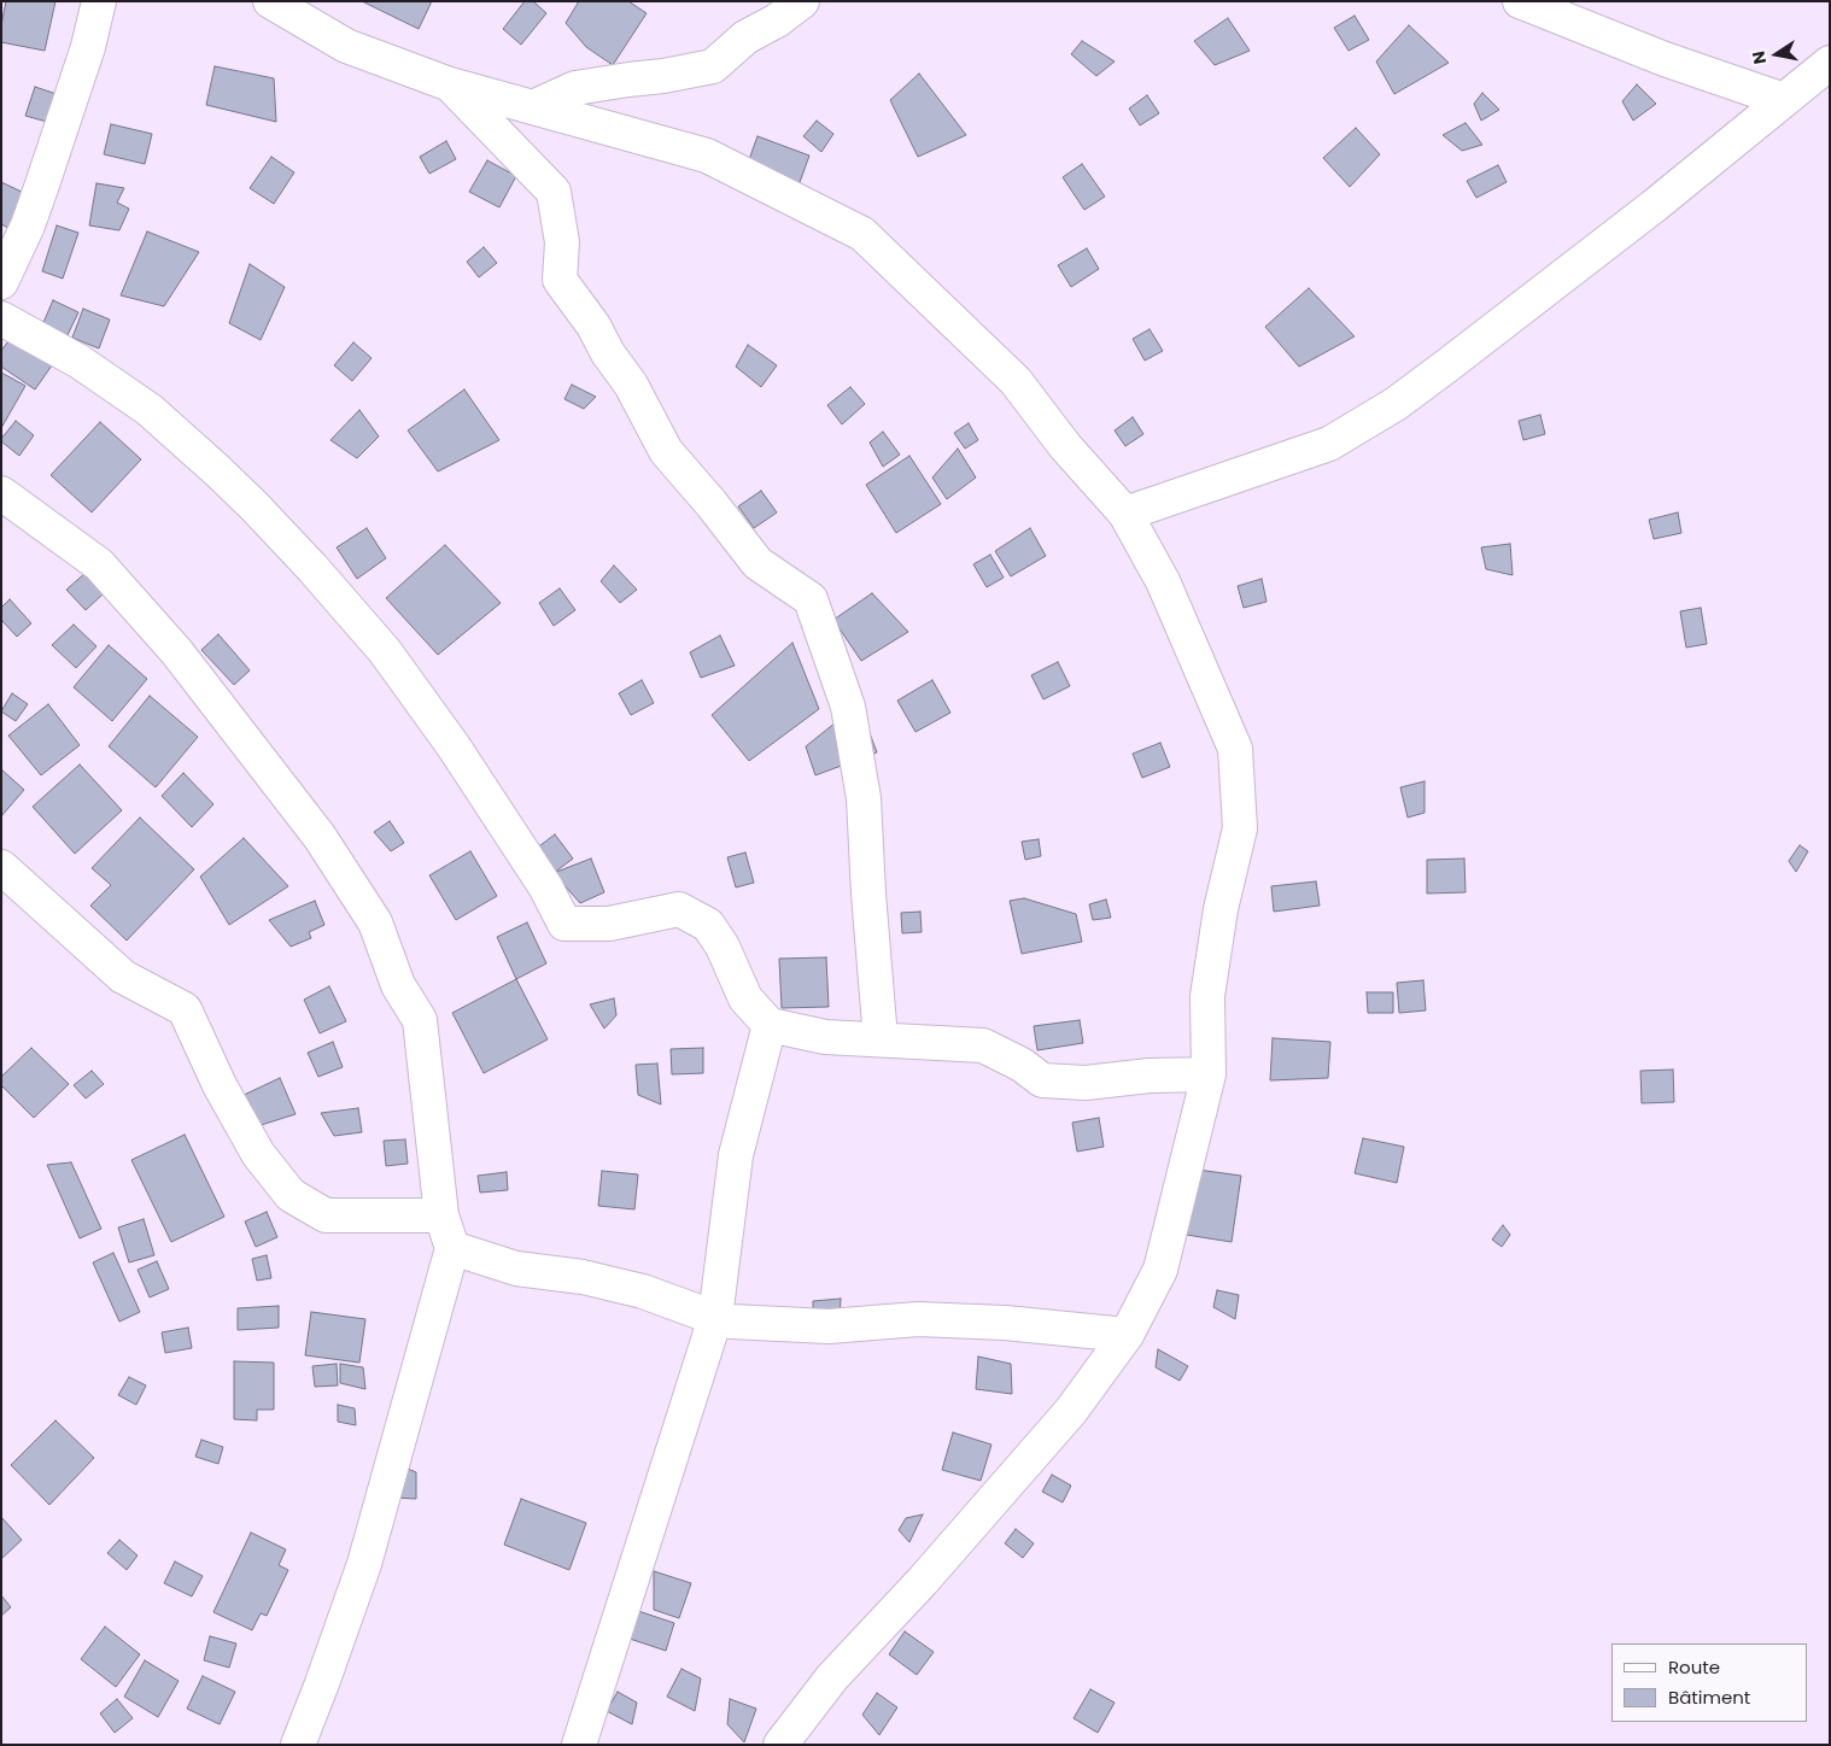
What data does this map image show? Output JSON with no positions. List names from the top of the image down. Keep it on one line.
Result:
{"legend":["Route","Bâtiment"],"north":"left"}
